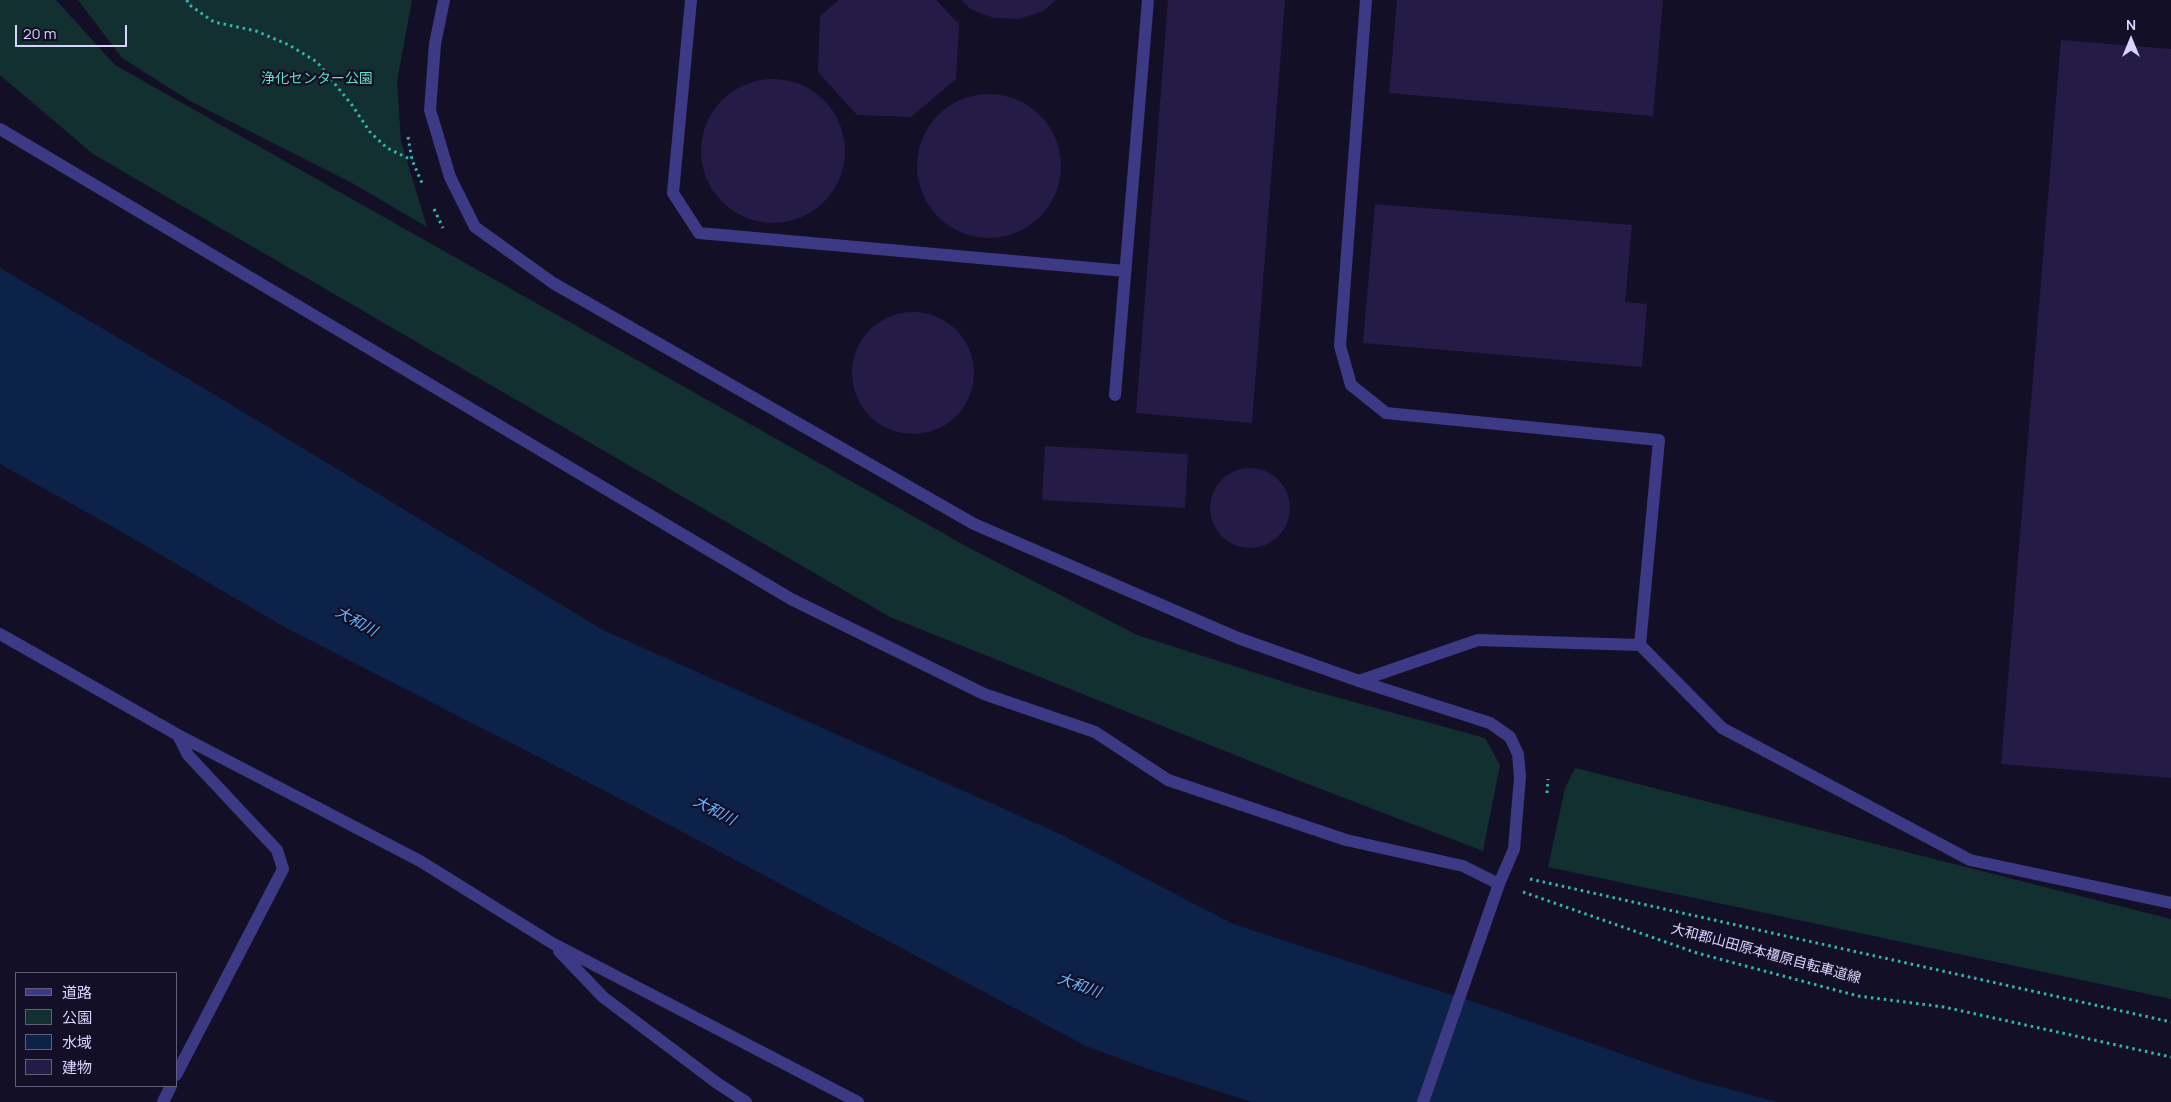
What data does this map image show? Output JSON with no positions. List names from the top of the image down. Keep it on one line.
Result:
{"streets":{"path":["大和郡山田原本橿原自転車道線"]},"water":["大和川"],"parks":["浄化センター公園"],"legend":["道路","公園","水域","建物"],"scale_bar":"20 m","north":"top"}
